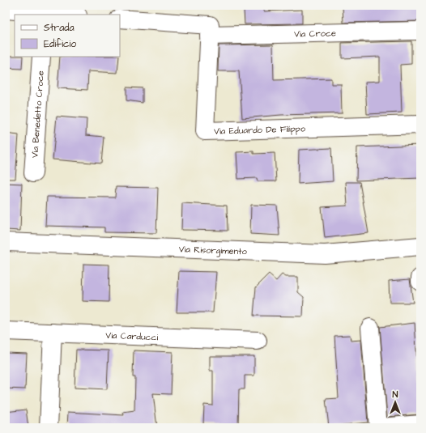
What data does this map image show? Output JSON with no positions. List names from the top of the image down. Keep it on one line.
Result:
{"streets":{"street":["Via Croce","Via Benedetto Croce","Via Eduardo De Filippo","Via Risorgimento","Via Carducci"]},"crossings":[["Via Croce","Via Eduardo De Filippo"]],"legend":["Strada","Edificio"],"north":"top"}
